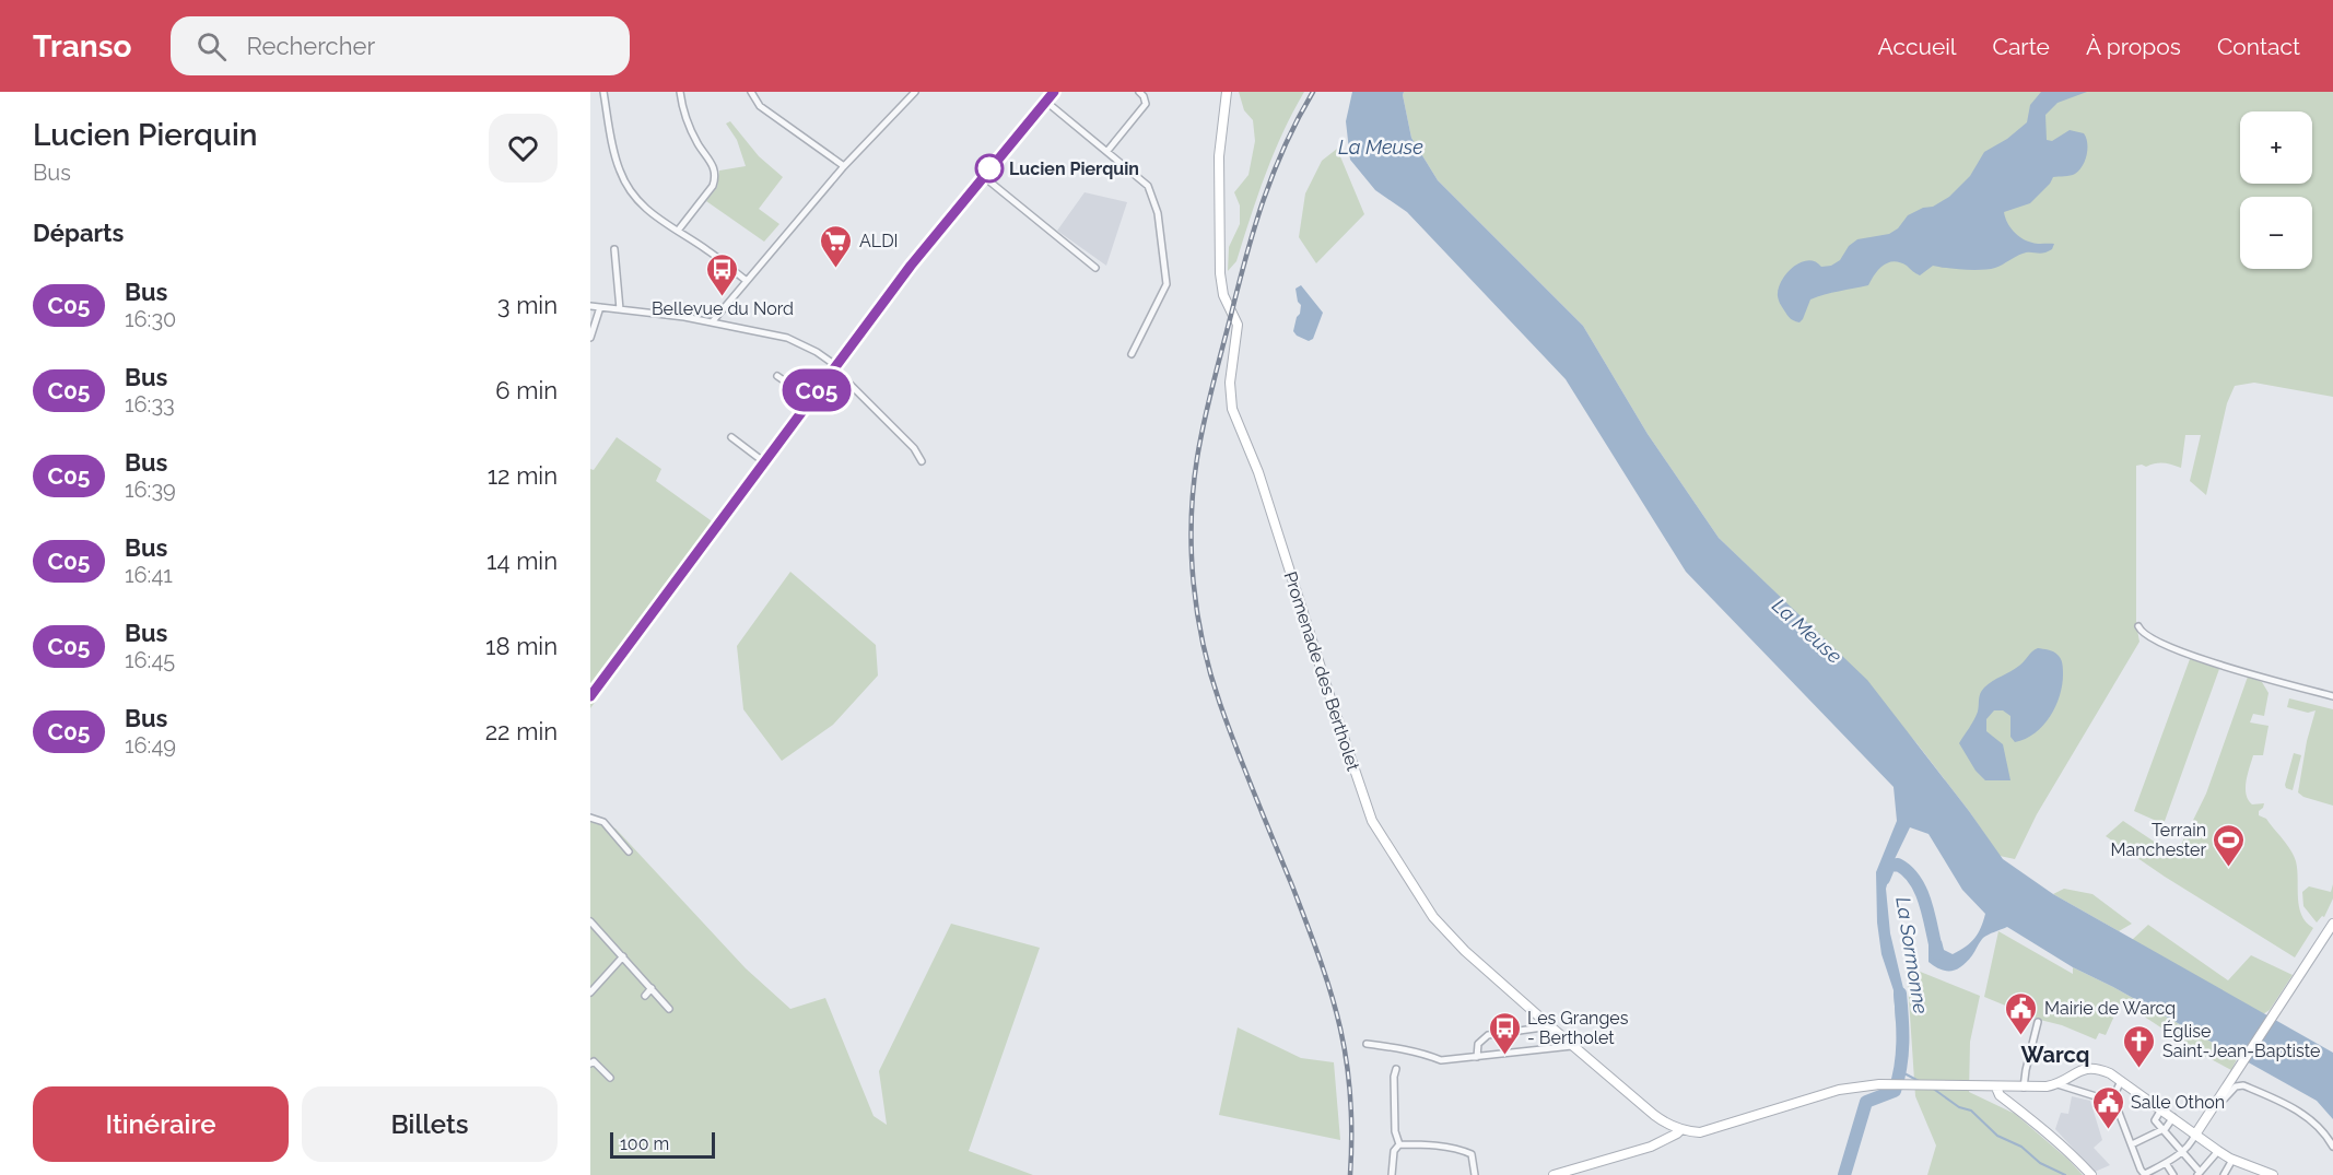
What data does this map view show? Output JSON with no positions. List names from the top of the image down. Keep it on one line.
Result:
{"streets":{"street":["Promenade des Bertholet"]},"districts":["Warcq"],"water":["La Meuse","La Sormonne"],"places":{"other":["Lucien Pierquin"],"supermarket":["ALDI"],"bus stop":["Bellevue du Nord","Les Granges - Bertholet"],"sports":["Terrain Manchester"],"public building":["Mairie de Warcq","Salle Othon"],"church":["Église Saint-Jean-Baptiste"]},"lines":["bus line C05"],"scale_bar":"100 m","page":{"header":"Transo","search":"Rechercher","nav":["Accueil","Carte","À propos","Contact"],"heading":[["Lucien Pierquin","Bus"],"Départs"],"on_map":"C05","map_buttons":["+","−"],"list":[{"mark":"C05","name":"Bus","note":"16:30","value":"3 min"},{"mark":"C05","name":"Bus","note":"16:33","value":"6 min"},{"mark":"C05","name":"Bus","note":"16:39","value":"12 min"},{"mark":"C05","name":"Bus","note":"16:41","value":"14 min"},{"mark":"C05","name":"Bus","note":"16:45","value":"18 min"},{"mark":"C05","name":"Bus","note":"16:49","value":"22 min"}],"buttons":["Itinéraire","Billets"],"scale":"100 m"}}
